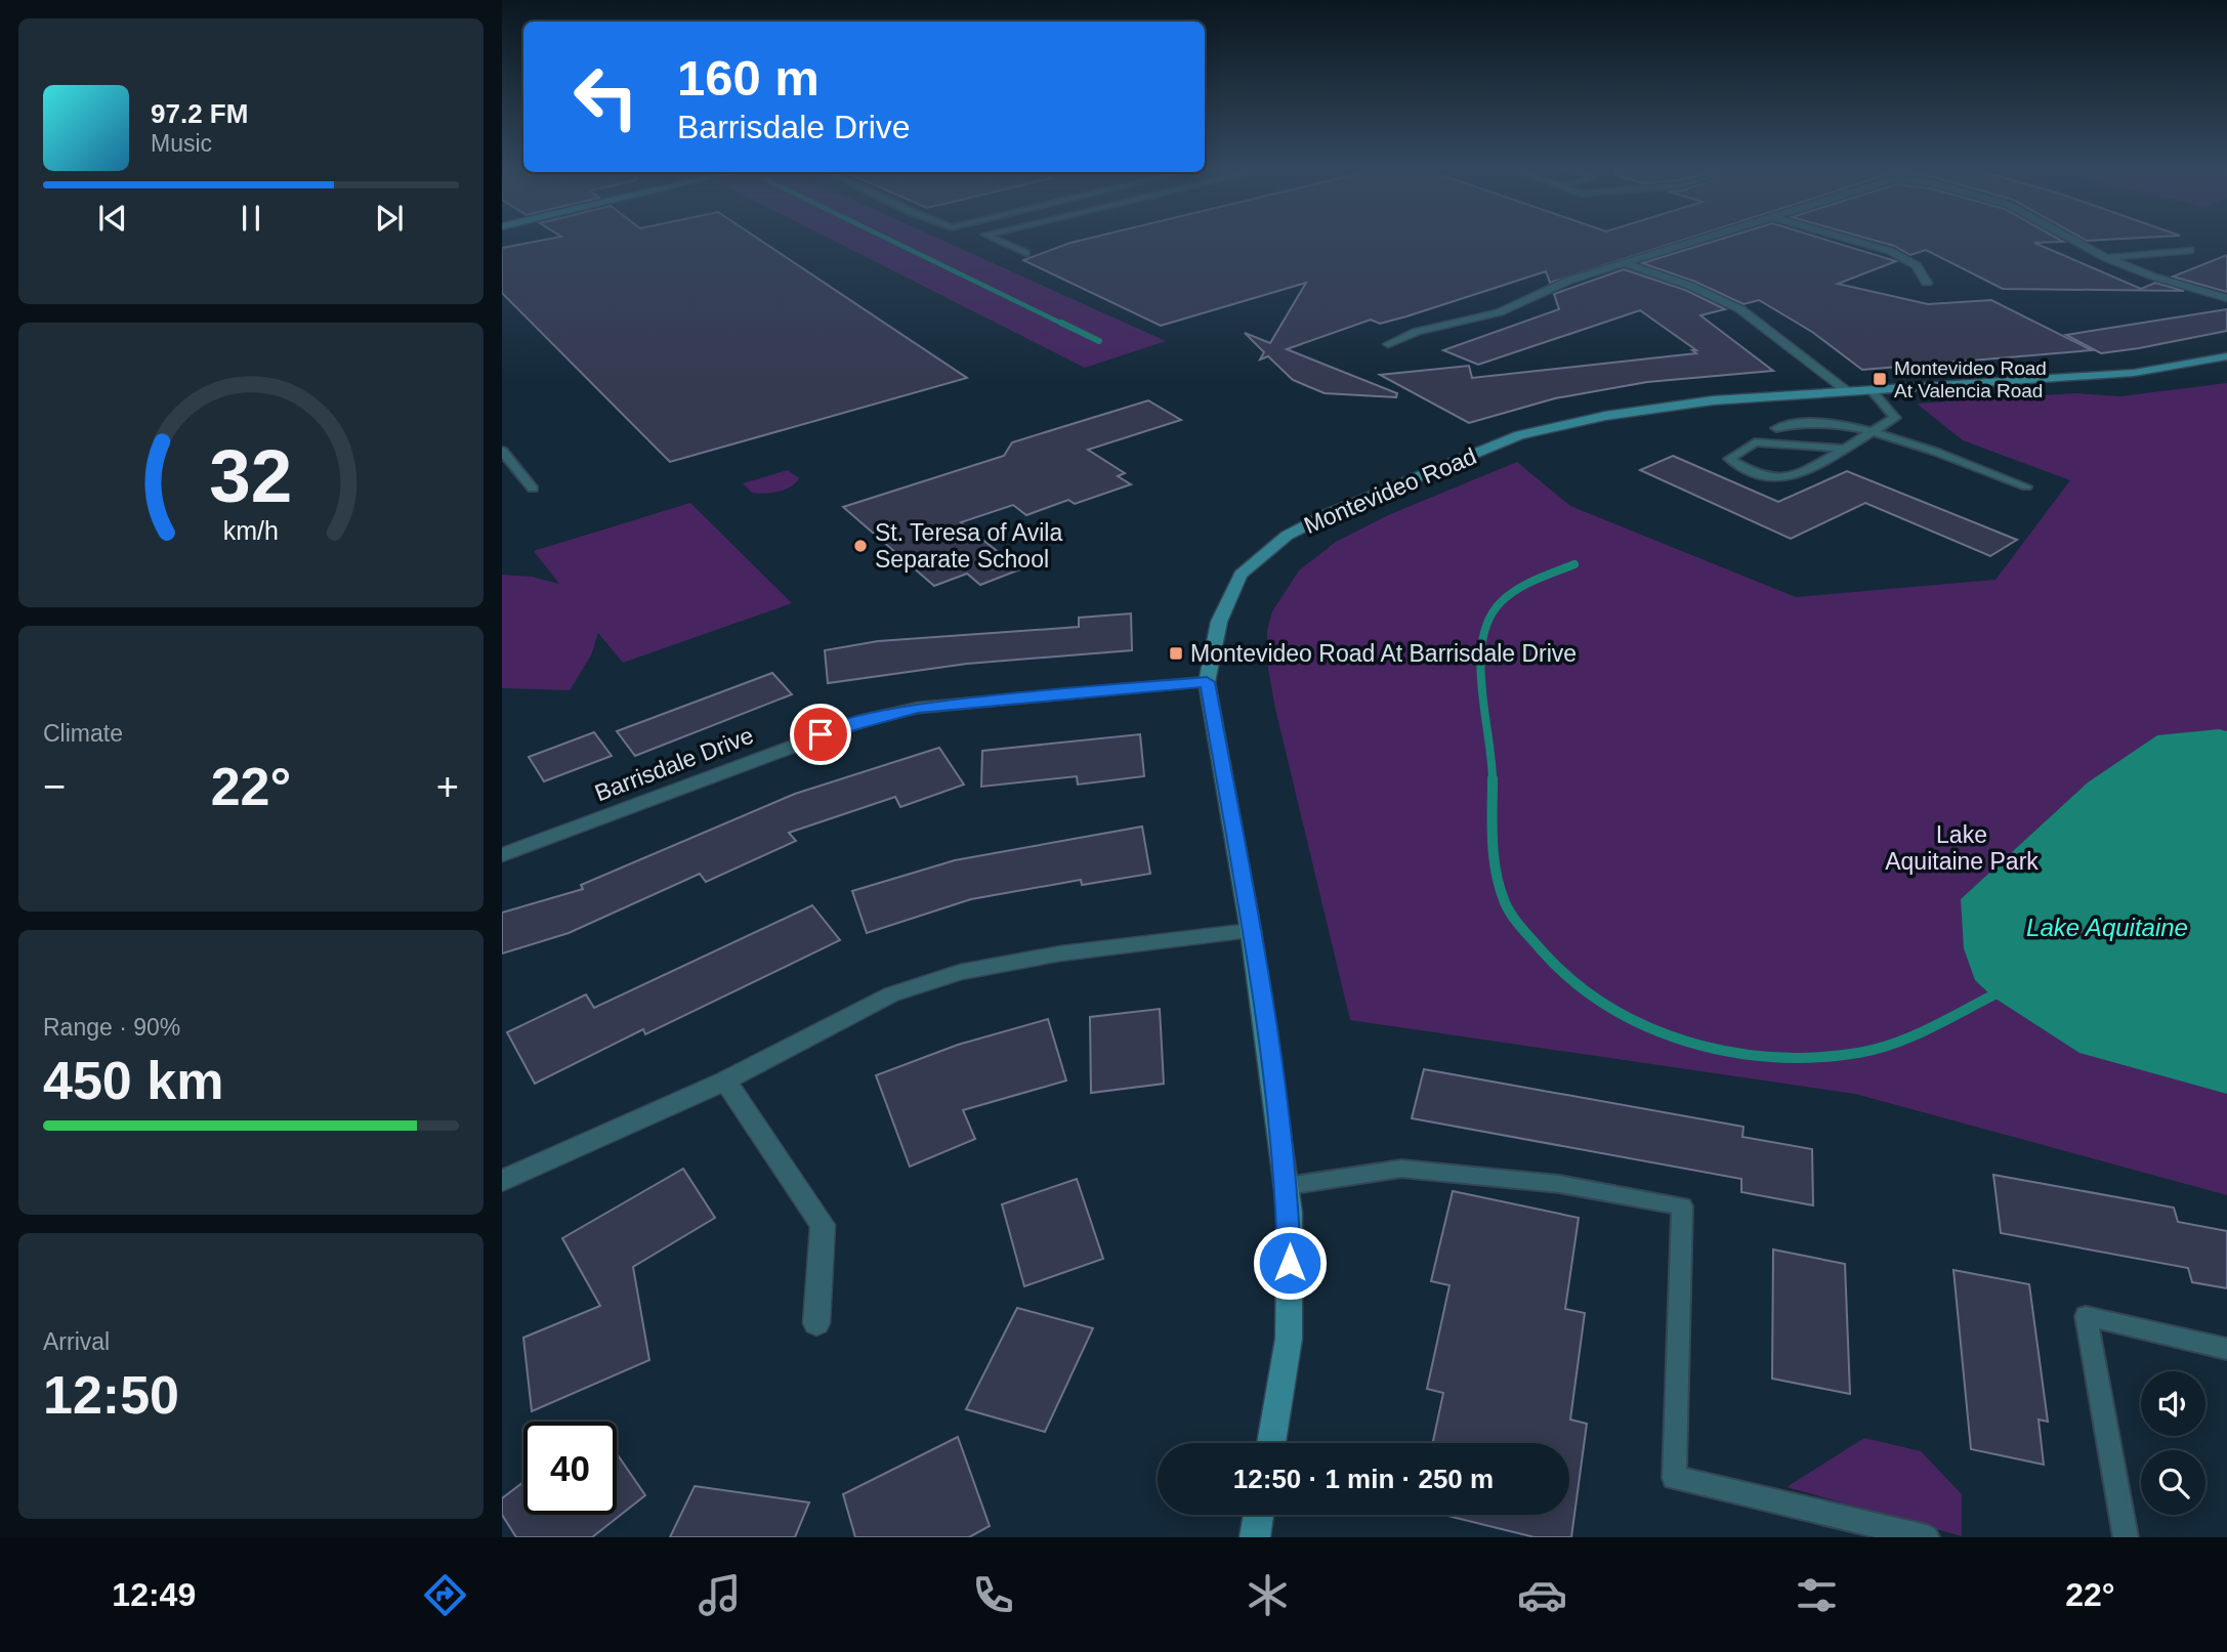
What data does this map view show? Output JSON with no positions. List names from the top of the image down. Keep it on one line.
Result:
{"streets":{"street":["Montevideo Road","Barrisdale Drive"]},"crossings":[["Montevideo Road","Barrisdale Drive"]],"water":["Lake Aquitaine"],"parks":["Lake Aquitaine Park"],"places":{"transit":["Montevideo Road At Valencia Road","Montevideo Road At Barrisdale Drive"],"other":["St. Teresa of Avila Separate School"]},"page":{"turn":["160 m","Barrisdale Drive"],"song":["97.2 FM","Music"],"tile":["Climate",["Range · 90%","450 km"],["Arrival","12:50"]],"heat":["−","22°","+"],"limit":"40","trip":"12:50 · 1 min · 250 m","tabs":["12:49","22°"],"gauge":["32","km/h"]}}
